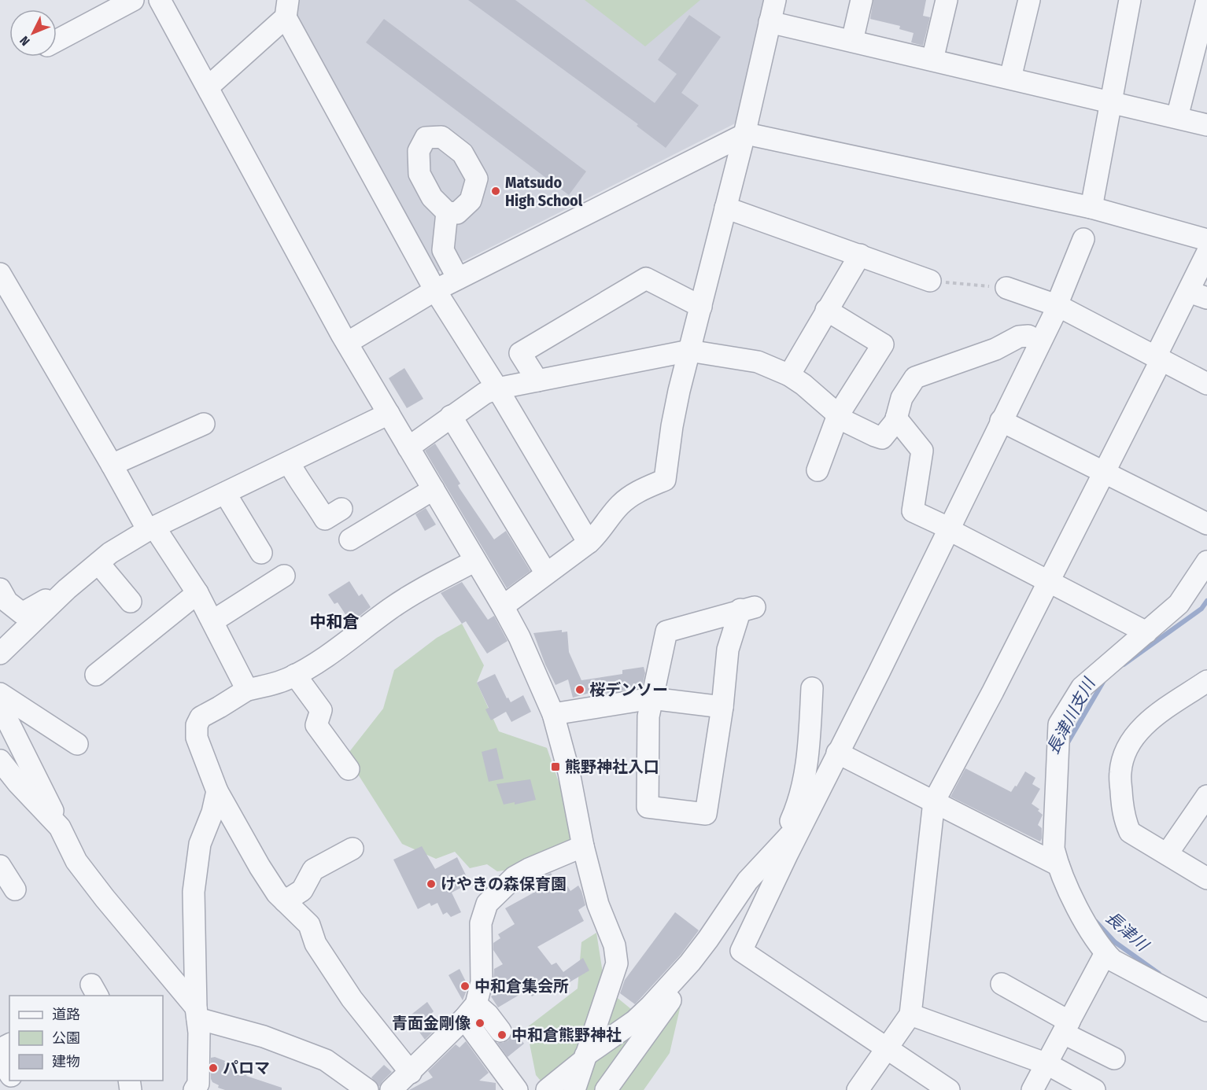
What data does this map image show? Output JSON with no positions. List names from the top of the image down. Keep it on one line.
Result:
{"districts":["中和倉"],"water":["長津川支川","長津川"],"places":{"other":["Matsudo High School","桜デンソー","けやきの森保育園","中和倉集会所","青面金剛像","中和倉熊野神社","パロマ"],"transit":["熊野神社入口"]},"legend":["道路","公園","建物"],"north":"bottom left"}
